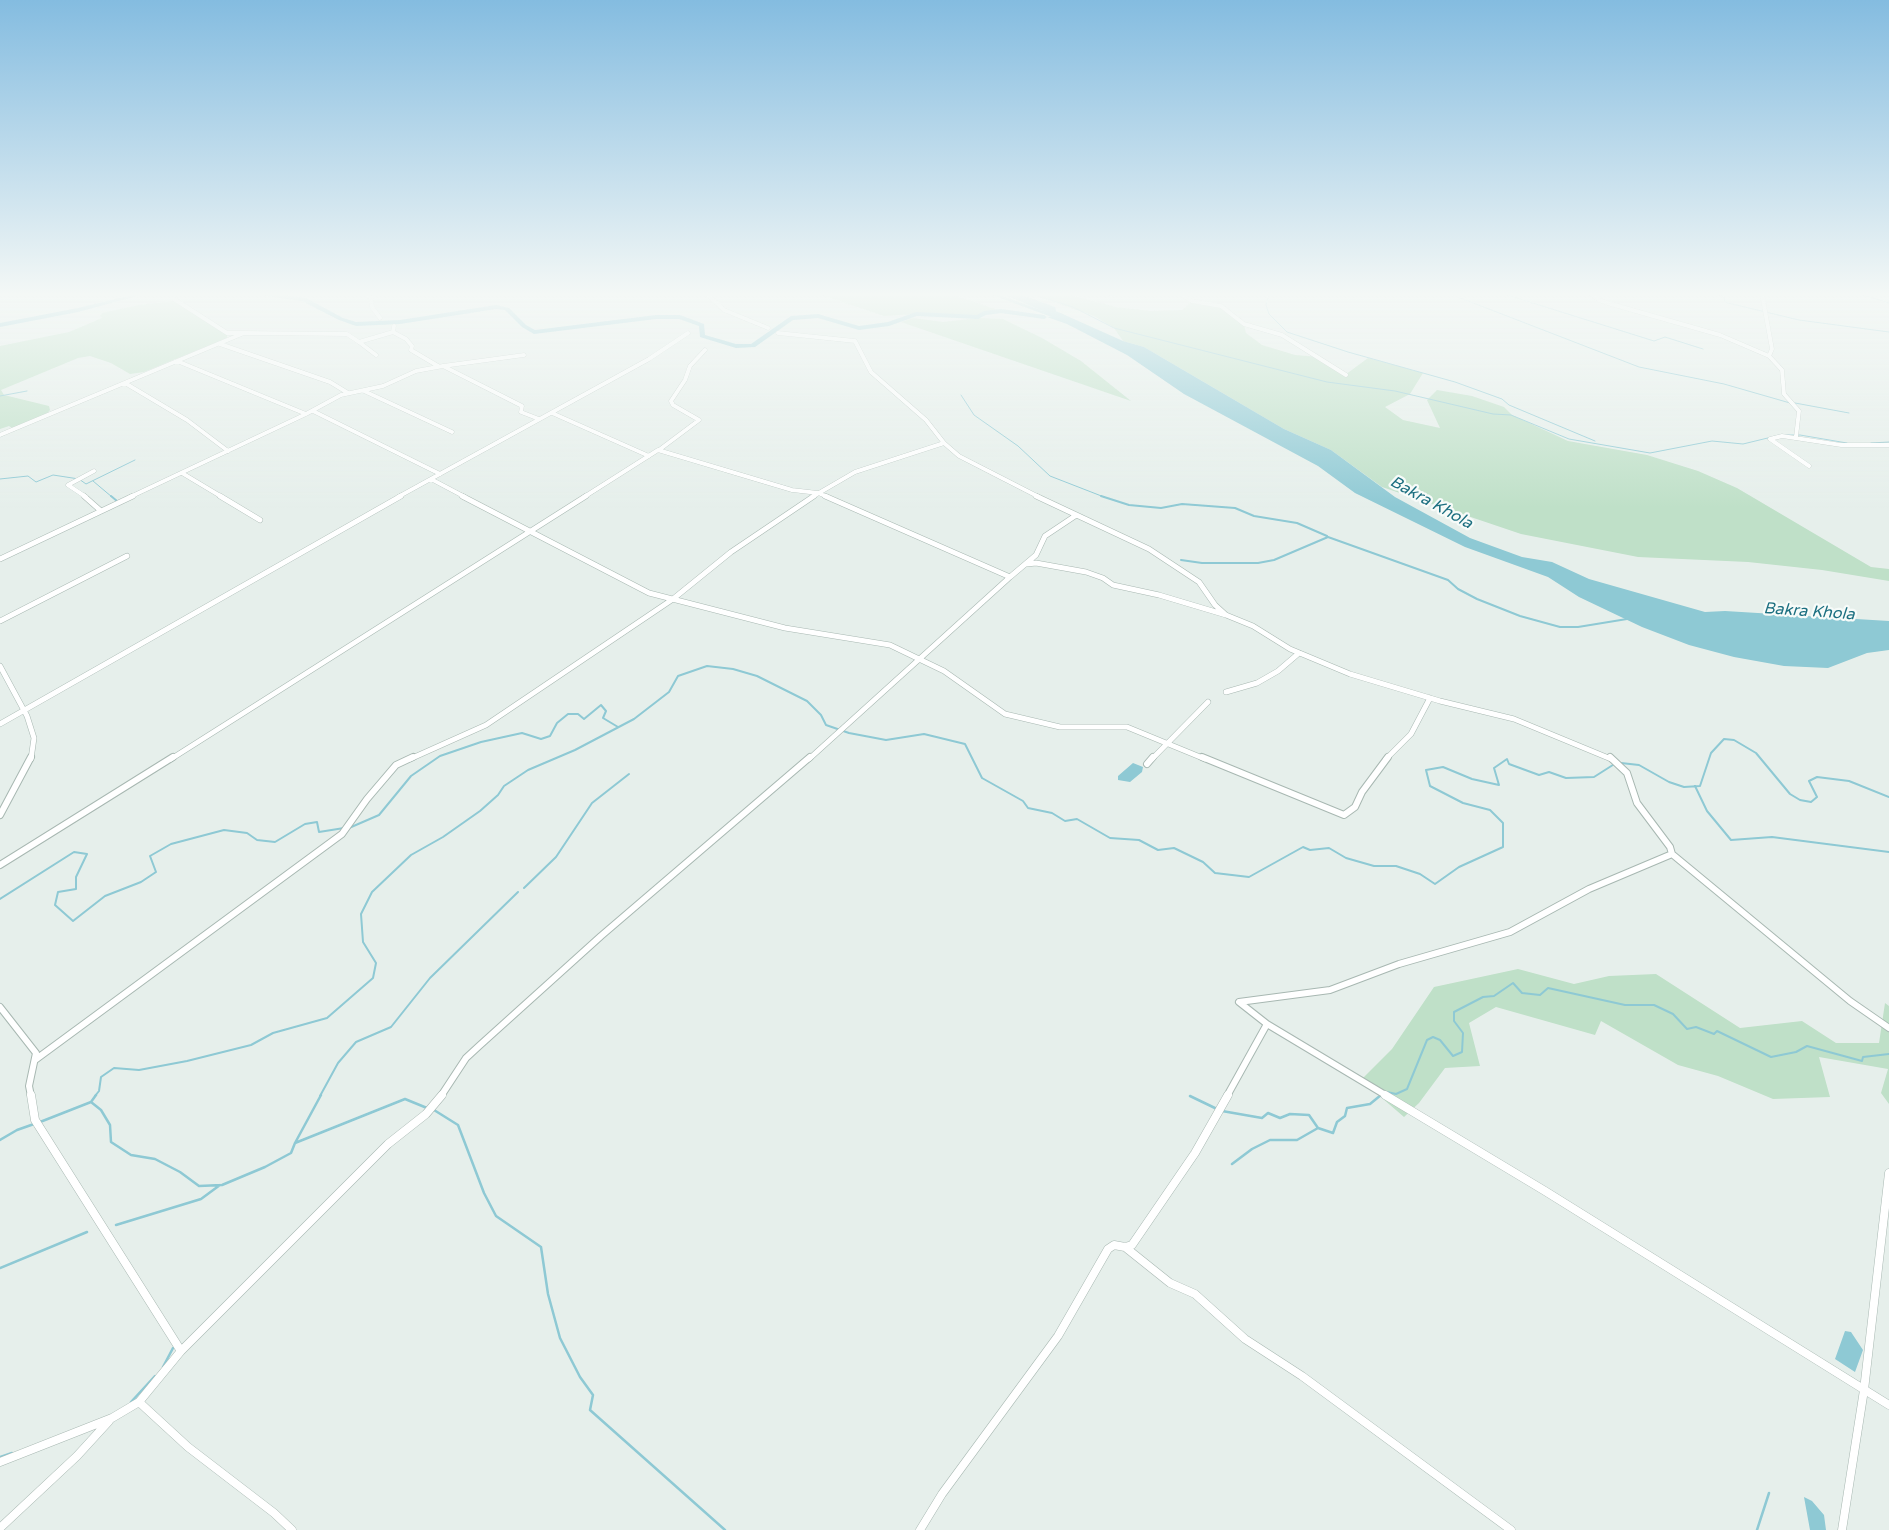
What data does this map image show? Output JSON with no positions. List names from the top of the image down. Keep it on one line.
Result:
{"water":["Bakra Khola"]}
